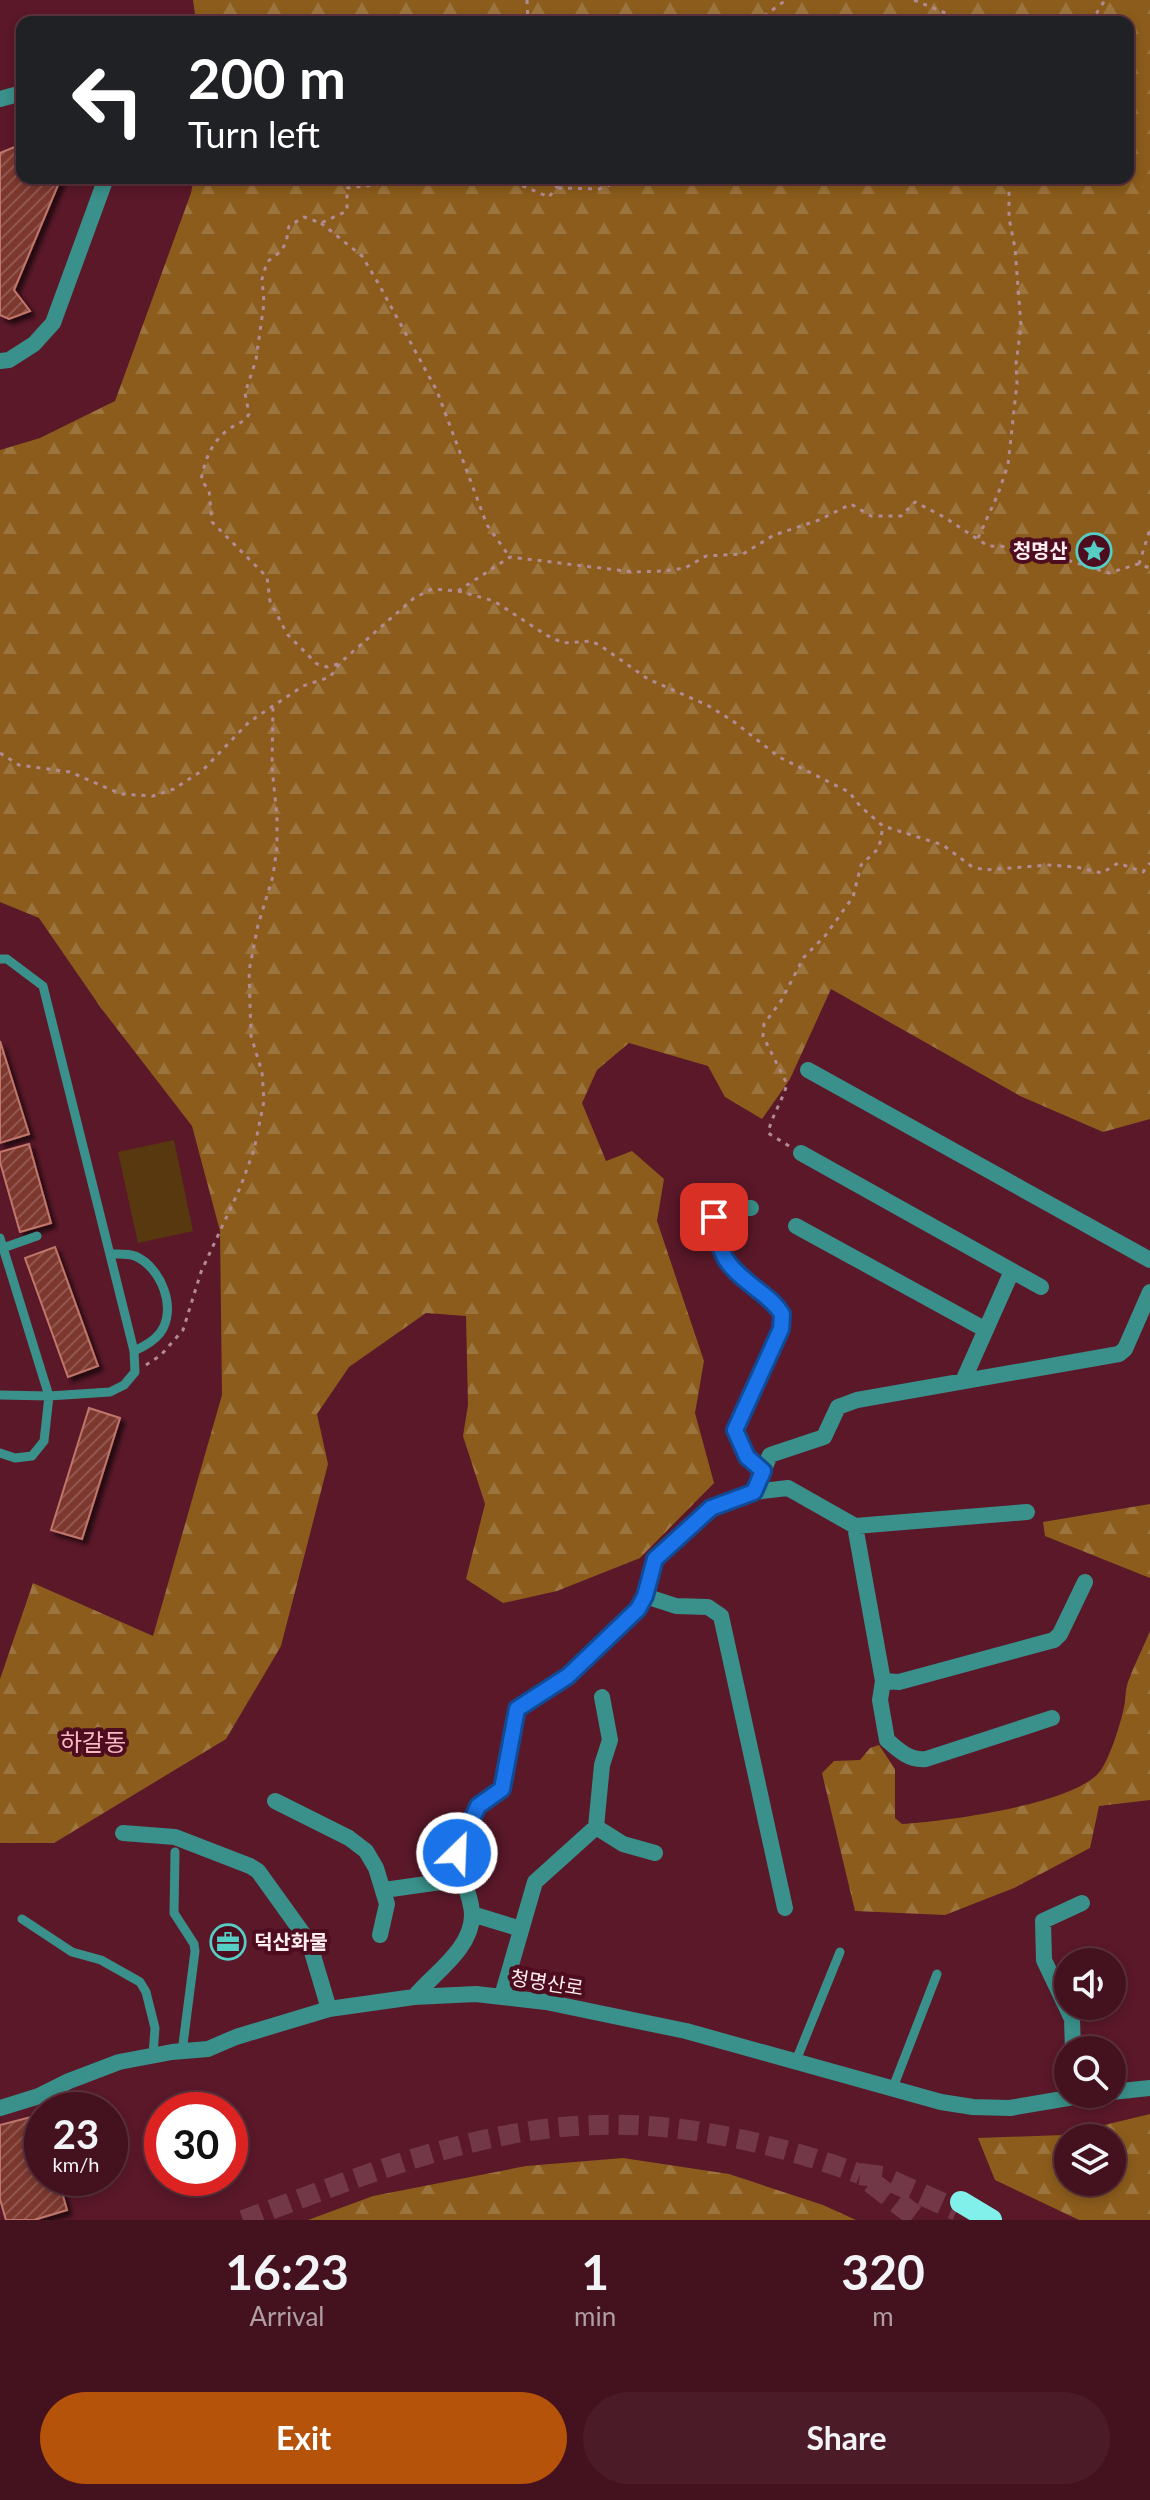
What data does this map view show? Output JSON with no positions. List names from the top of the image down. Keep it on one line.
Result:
{"streets":{"street":["청명산로"]},"districts":["하갈동"],"places":{"place":["청명산"],"office":["덕산화물"]},"page":{"turn":["200 m","Turn left"],"speed":"23 km/h","limit":"30","eta":["16:23","Arrival","1","min","320","m"],"buttons":["Exit","Share"]}}
